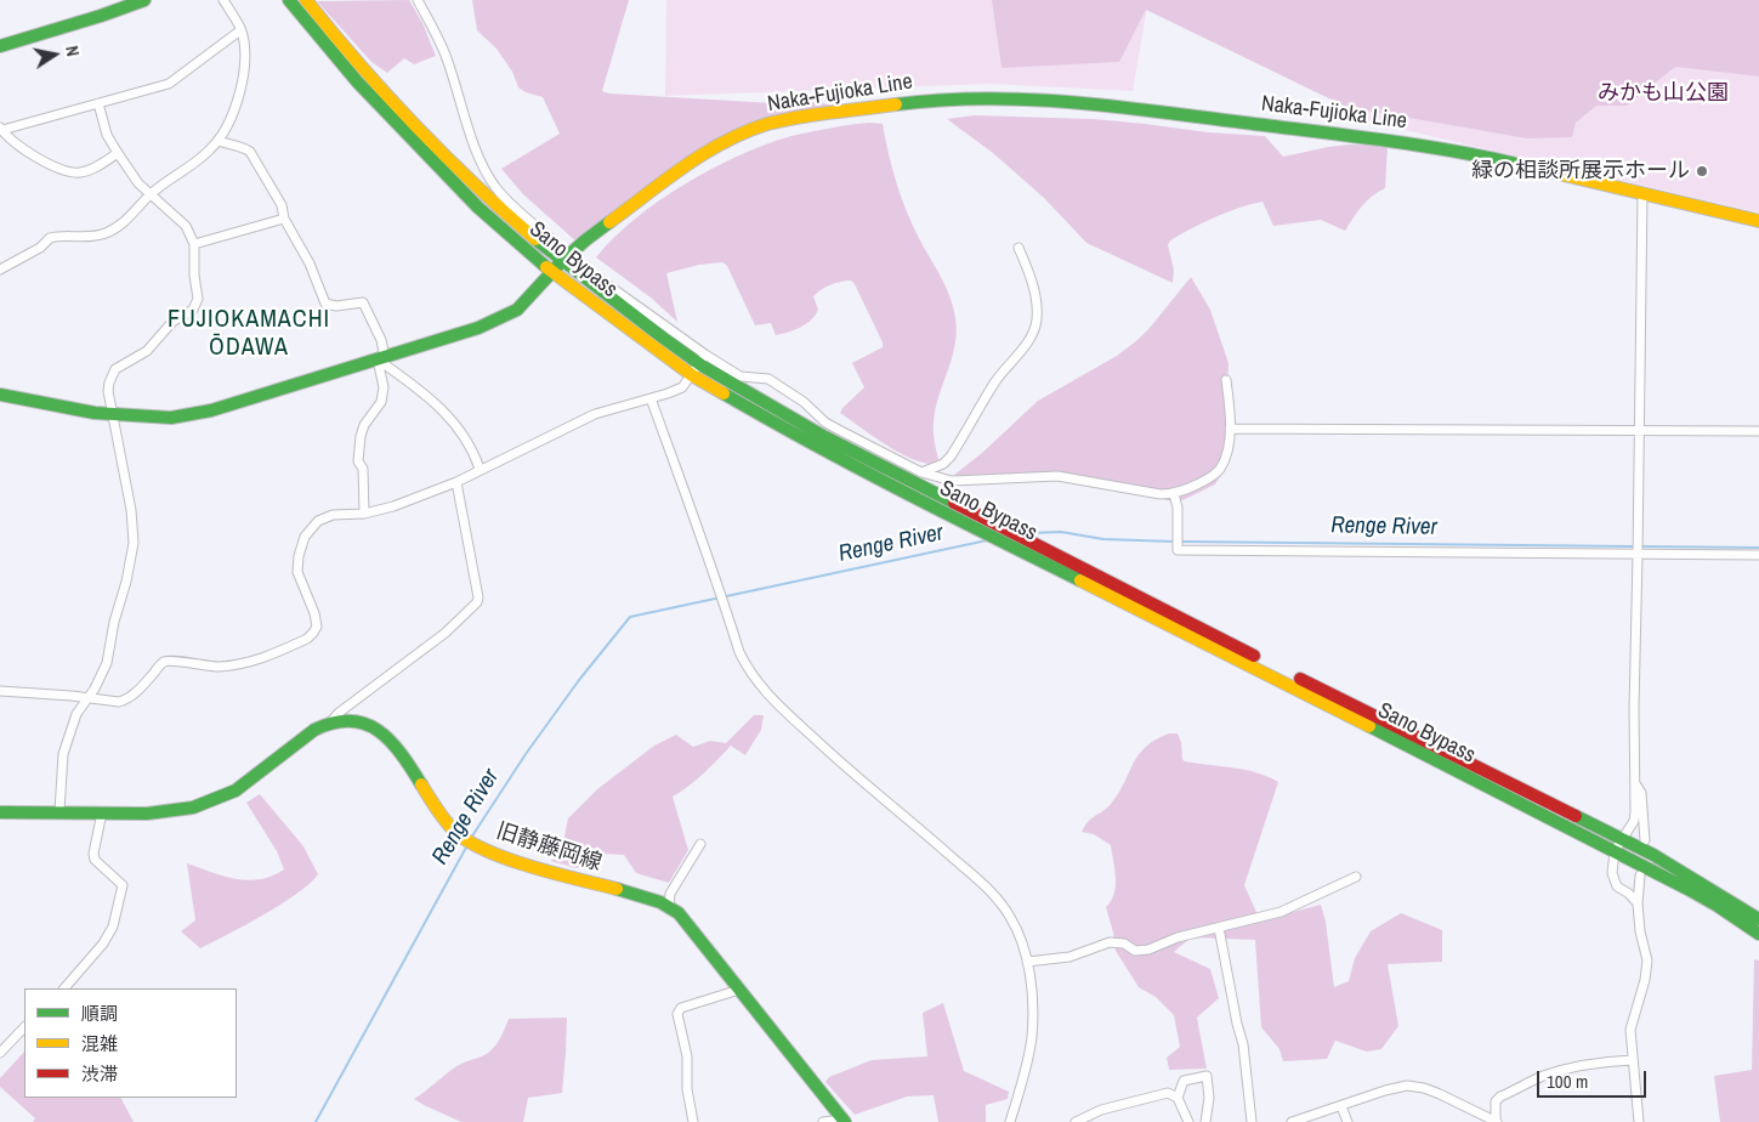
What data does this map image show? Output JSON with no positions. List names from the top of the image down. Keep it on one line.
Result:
{"streets":{"main road":["Naka-Fujioka Line","Sano Bypass","旧静藤岡線"]},"crossings":[["Naka-Fujioka Line","Sano Bypass"]],"districts":["FUJIOKAMACHI ŌDAWA"],"water":["Renge River"],"parks":["みかも山公園"],"places":["緑の相談所展示ホール"],"legend":["順調","混雑","渋滞"],"scale_bar":"100 m","north":"right"}
